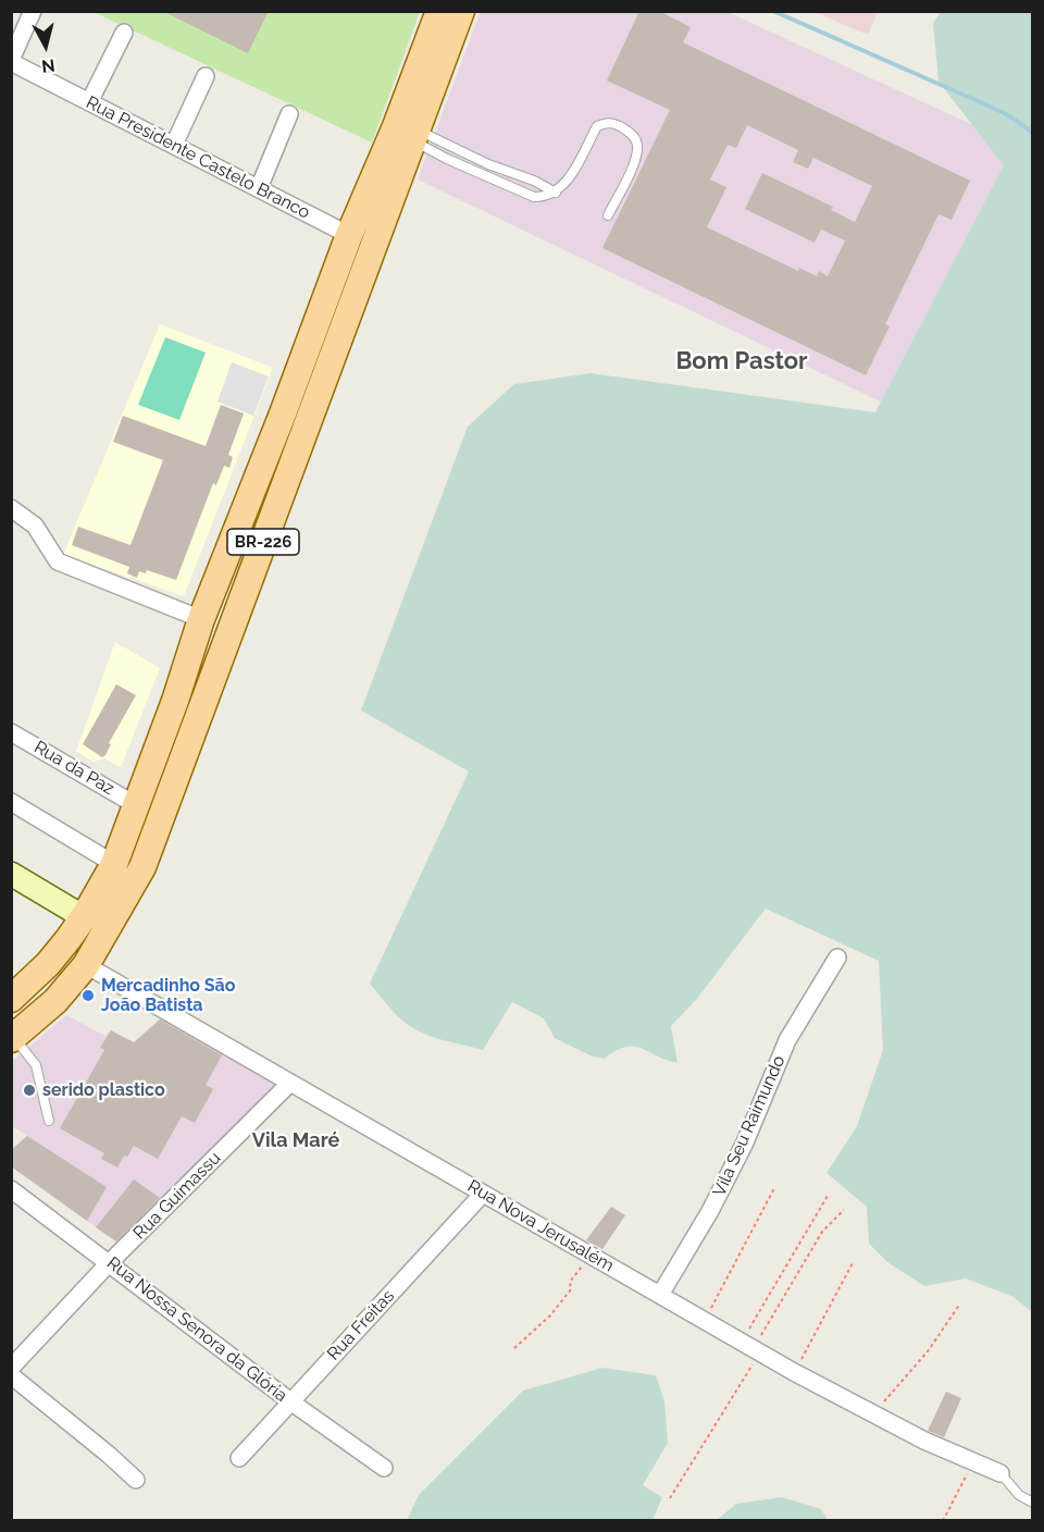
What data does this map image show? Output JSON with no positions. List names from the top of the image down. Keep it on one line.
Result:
{"streets":{"main road":["BR-226"],"street":["Rua Presidente Castelo Branco","Rua da Paz","Vila Seu Raimundo","Rua Guimassu","Rua Nova Jerusalém","Rua Freitas","Rua Nossa Senora da Glória"]},"crossings":[["Rua Presidente Castelo Branco","BR-226"],["BR-226","Rua da Paz"],["BR-226","Rua Nova Jerusalém"],["Vila Seu Raimundo","Rua Nova Jerusalém"],["Rua Guimassu","Rua Nova Jerusalém"],["Rua Guimassu","Rua Nossa Senora da Glória"],["Rua Nova Jerusalém","Rua Freitas"],["Rua Freitas","Rua Nossa Senora da Glória"]],"districts":["Bom Pastor","Vila Maré"],"places":["Mercadinho São João Batista","serido plastico"],"north":"bottom"}
